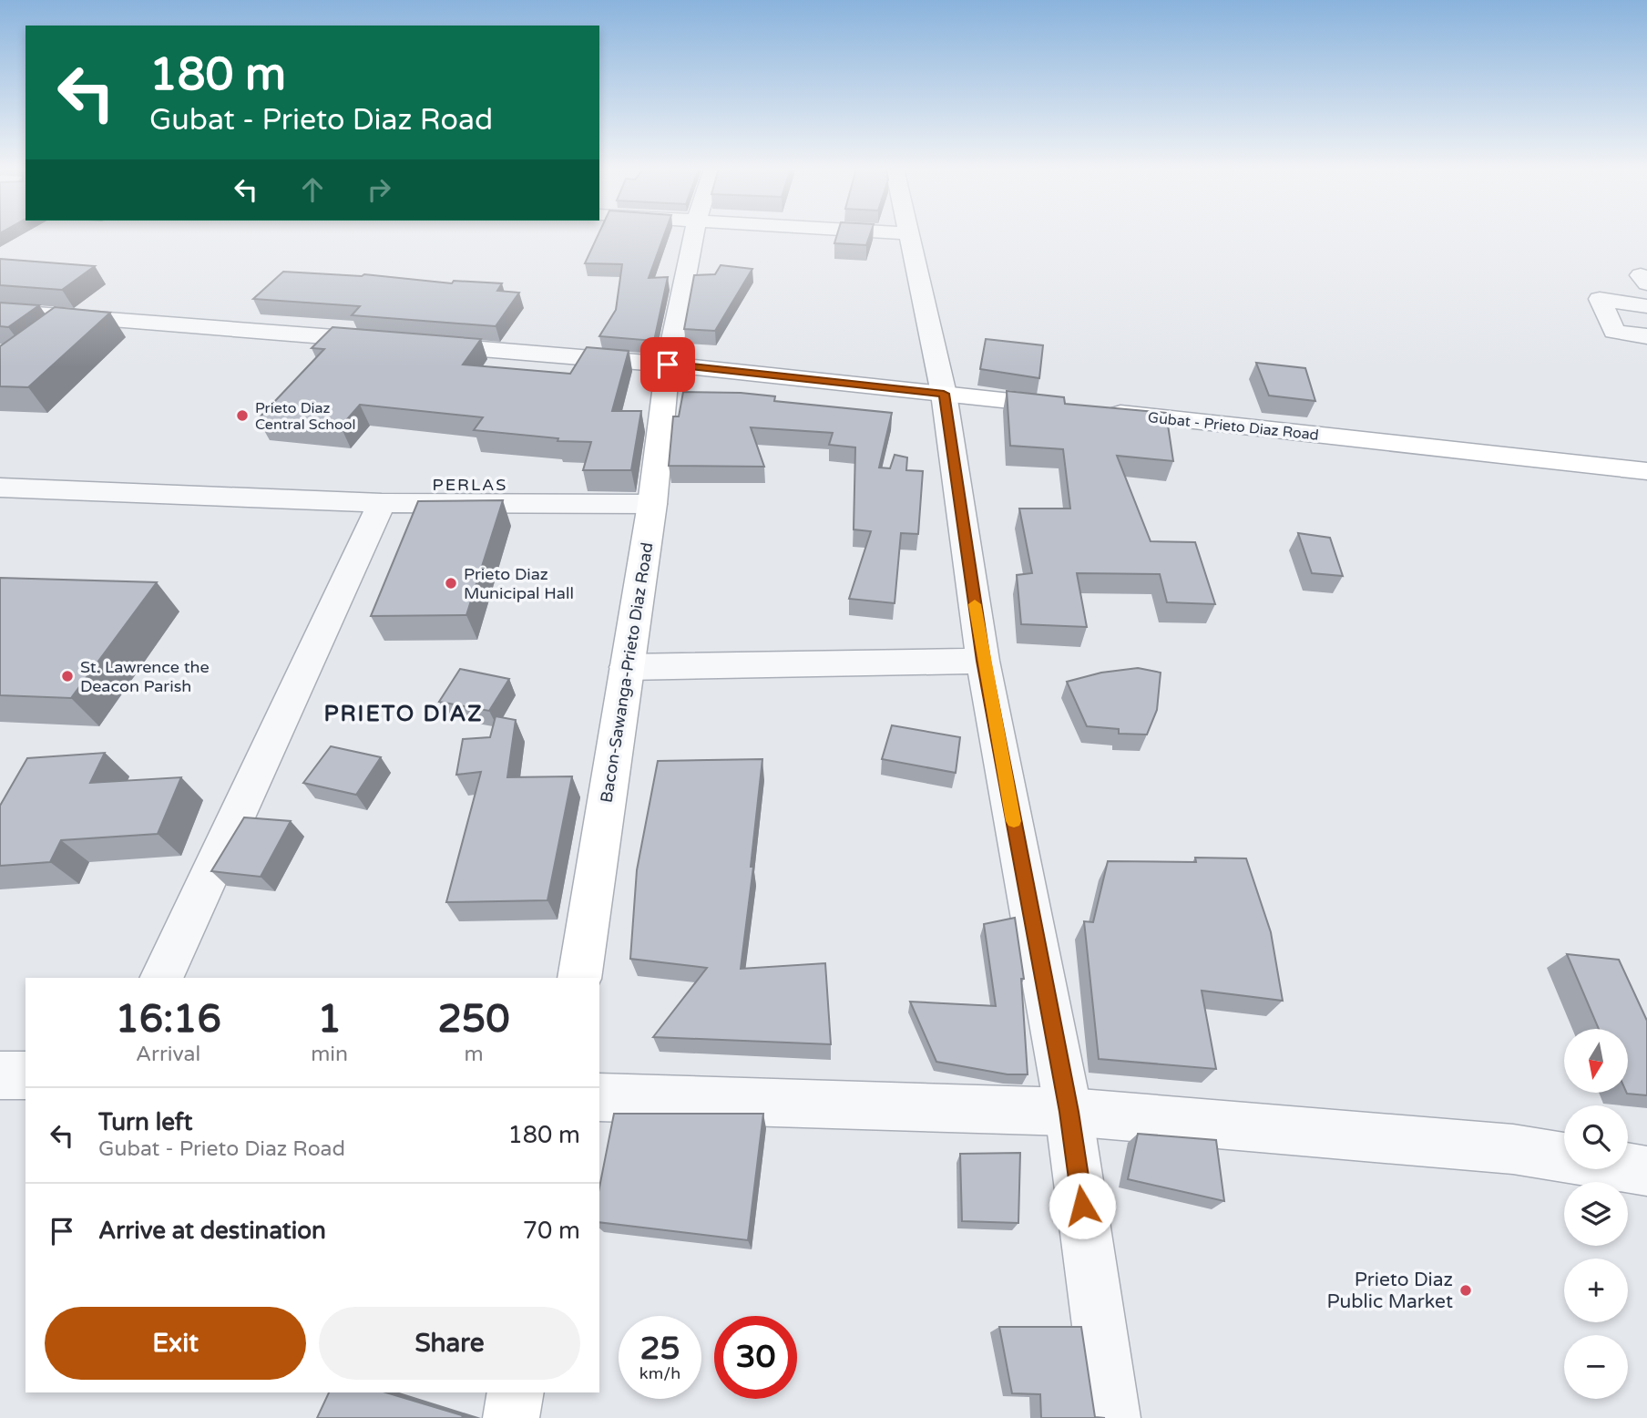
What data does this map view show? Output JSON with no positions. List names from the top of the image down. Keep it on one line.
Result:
{"streets":{"main road":["Gubat - Prieto Diaz Road","Bacon-Sawanga-Prieto Diaz Road"]},"crossings":[["Gubat - Prieto Diaz Road","Bacon-Sawanga-Prieto Diaz Road"]],"districts":["PERLAS","PRIETO DIAZ"],"places":["Prieto Diaz Central School","Prieto Diaz Municipal Hall","St. Lawrence the Deacon Parish","Prieto Diaz Public Market"],"north":"bottom","page":{"turn":["180 m","Gubat - Prieto Diaz Road"],"eta":["16:16","Arrival","1","min","250","m"],"map_buttons":["+","−"],"list":[{"name":"Turn left","note":"Gubat - Prieto Diaz Road","value":"180 m"},{"name":"Arrive at destination","value":"70 m"}],"buttons":["Exit","Share"],"speed":"25 km/h","limit":"30"}}
